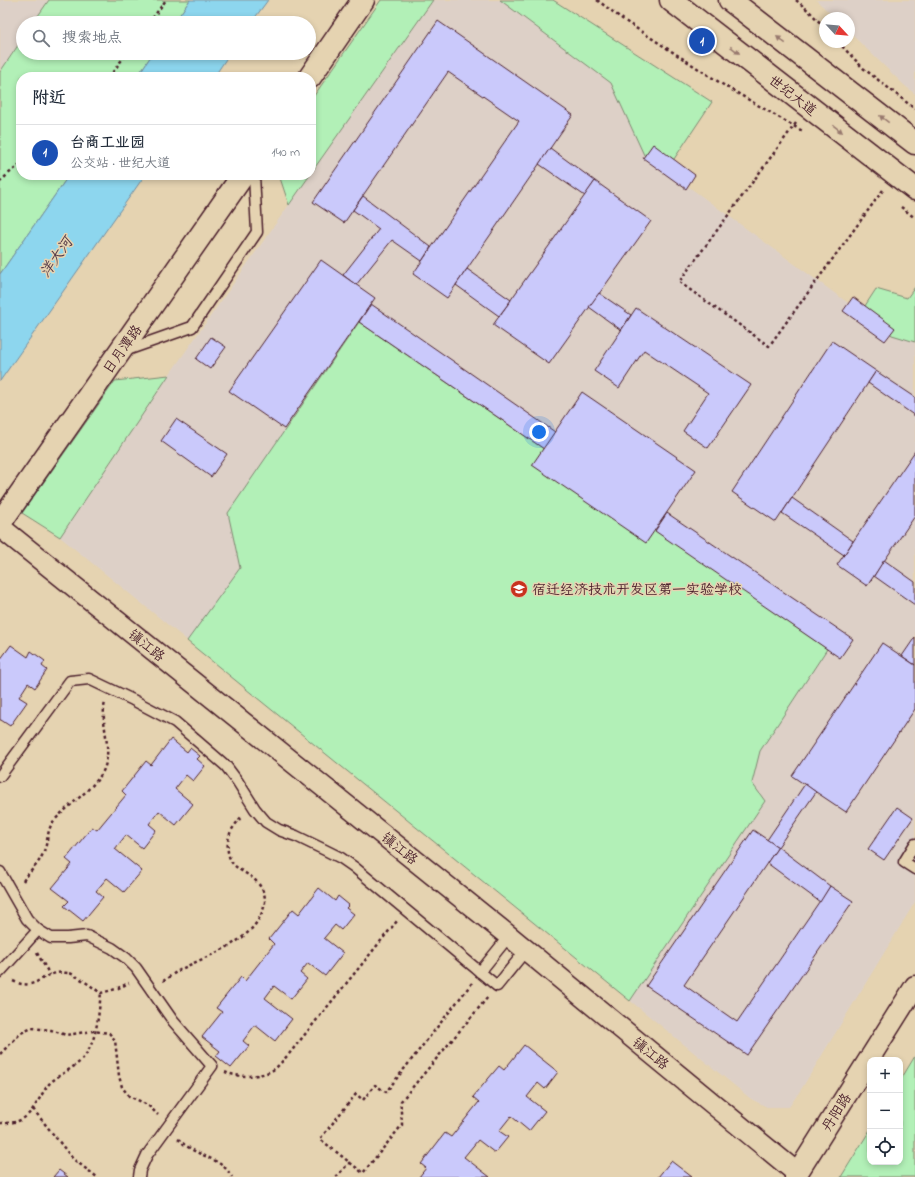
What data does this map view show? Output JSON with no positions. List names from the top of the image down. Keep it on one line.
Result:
{"streets":{"street":["世纪大道","日月潭路","镇江路","丹阳路"]},"crossings":[["镇江路","丹阳路"]],"water":["洋大河"],"places":{"school or university":["宿迁经济技术开发区第一实验学校"]},"north":"bottom right","page":{"search":"搜索地点","pins":"1","heading":"附近","list":[{"mark":"1","name":"台商工业园","note":"公交站 · 世纪大道","value":"140 m"}],"map_buttons":["+","−"]}}
